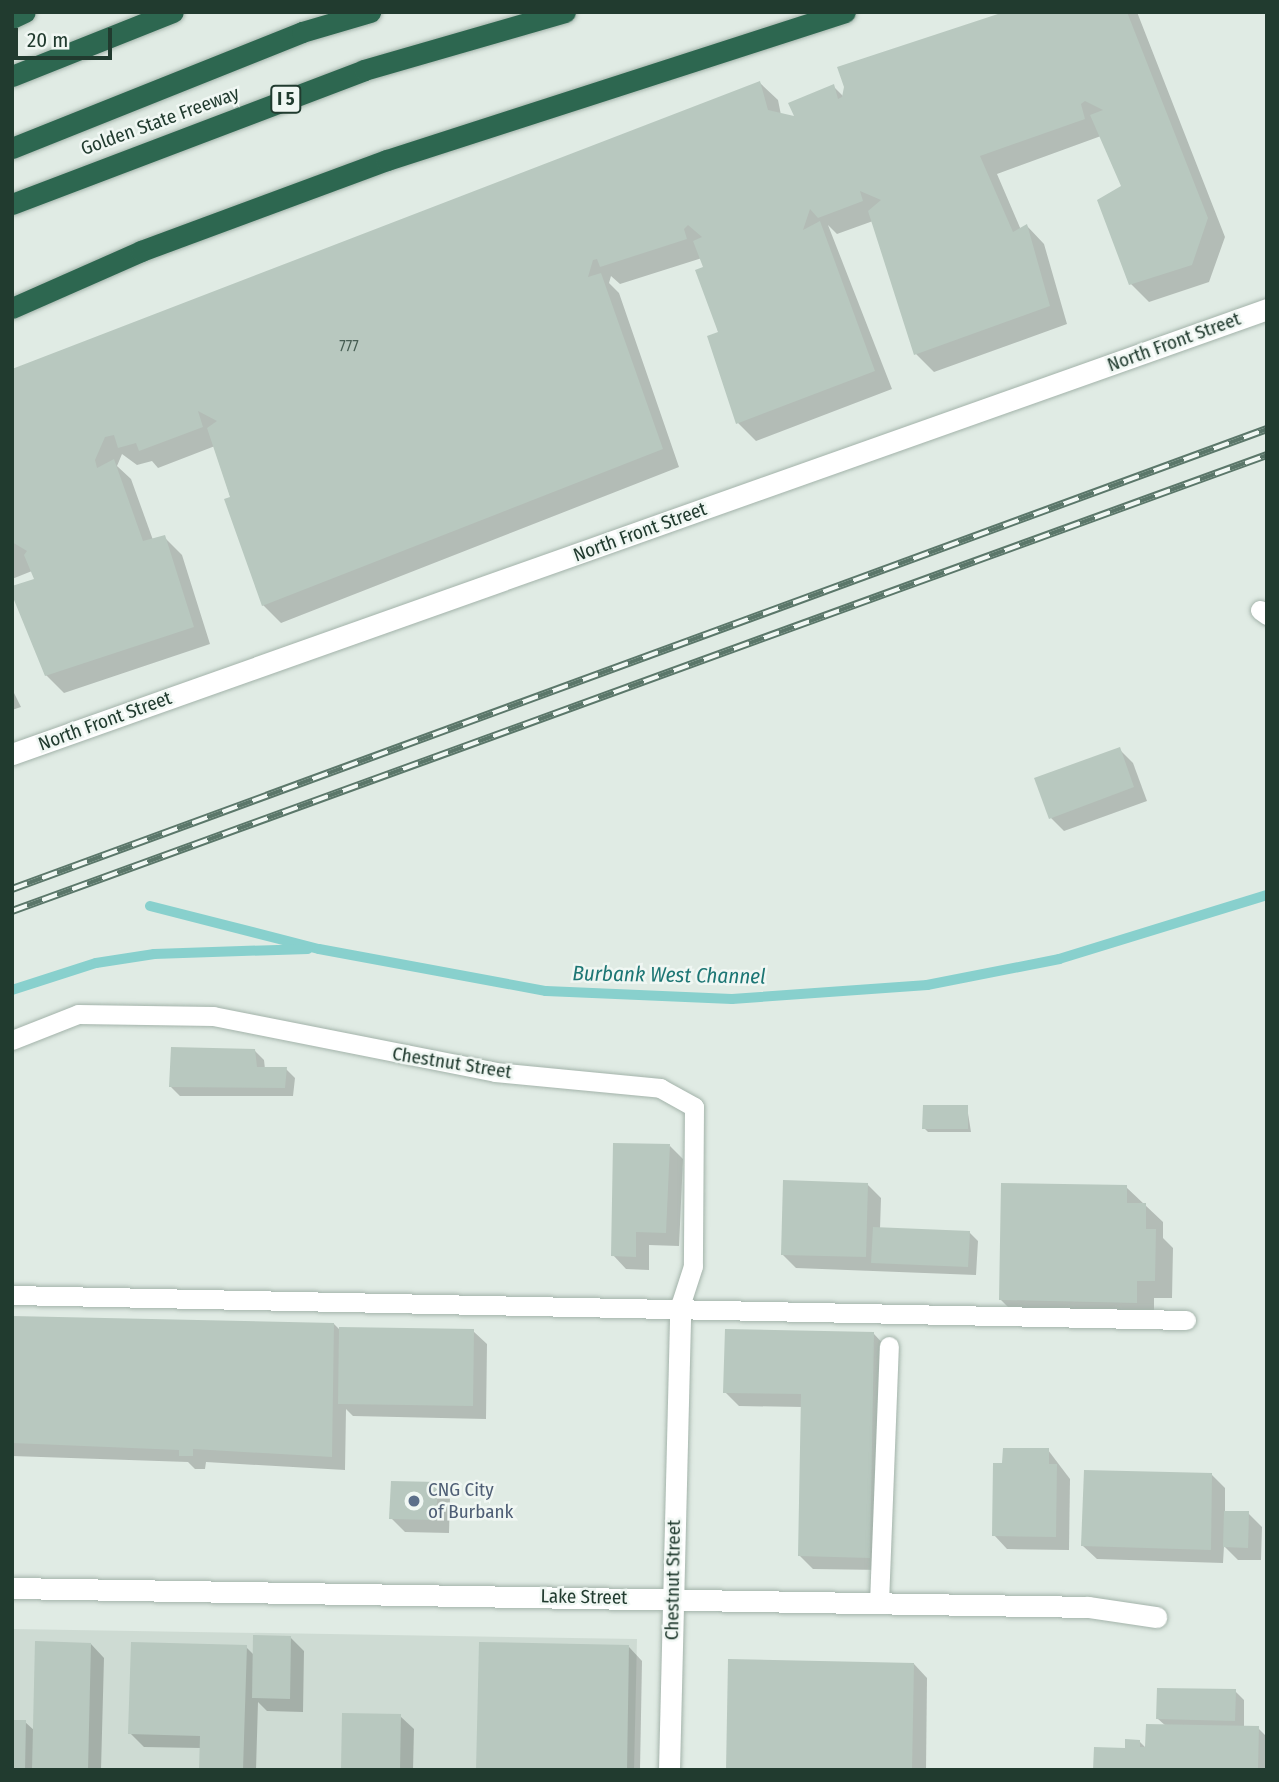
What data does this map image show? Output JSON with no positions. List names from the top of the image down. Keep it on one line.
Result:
{"streets":{"highway":["I 5","Golden State Freeway"],"street":["North Front Street","Chestnut Street","Lake Street"]},"crossings":[["Chestnut Street","Lake Street"]],"water":["Burbank West Channel"],"places":["CNG City of Burbank"],"house_numbers":["777"],"scale_bar":"20 m"}
